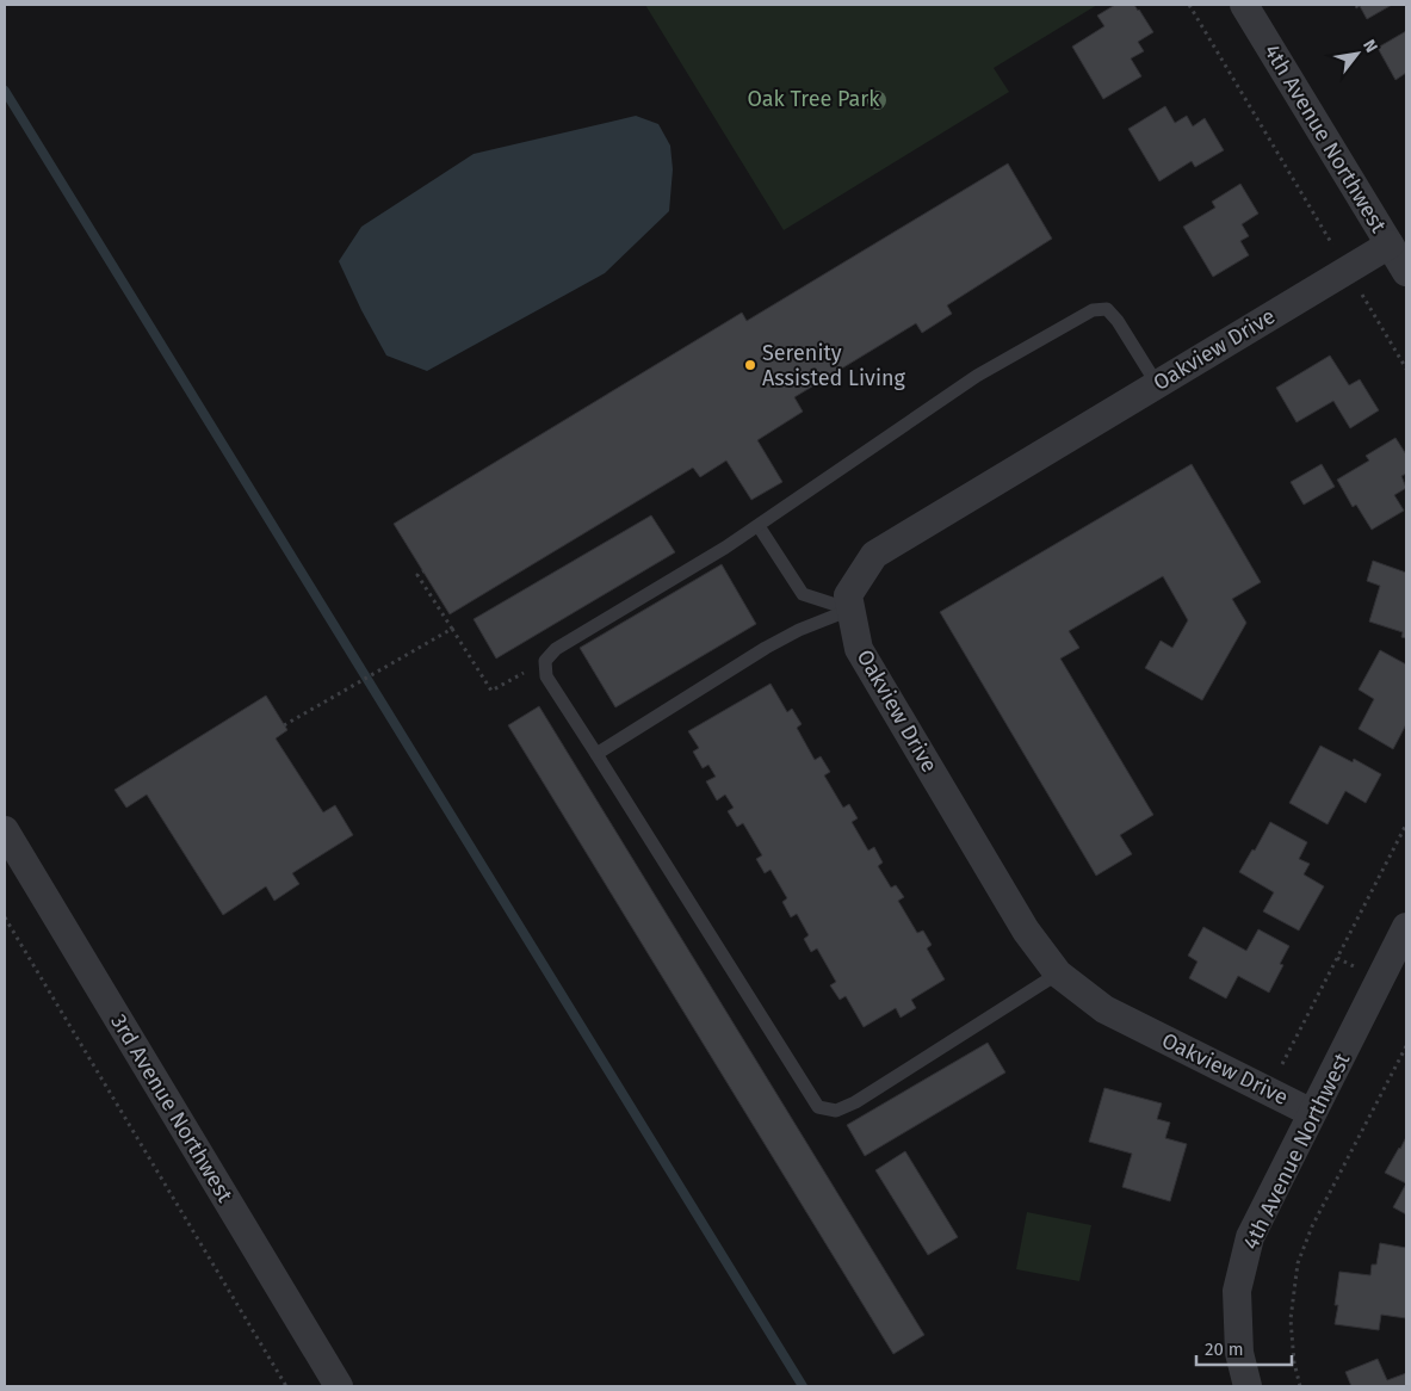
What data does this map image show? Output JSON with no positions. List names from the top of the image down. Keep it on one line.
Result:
{"streets":{"street":["4th Avenue Northwest","Oakview Drive","3rd Avenue Northwest"]},"crossings":[["4th Avenue Northwest","Oakview Drive"]],"parks":["Oak Tree Park"],"places":["Serenity Assisted Living"],"scale_bar":"20 m","north":"top right"}
